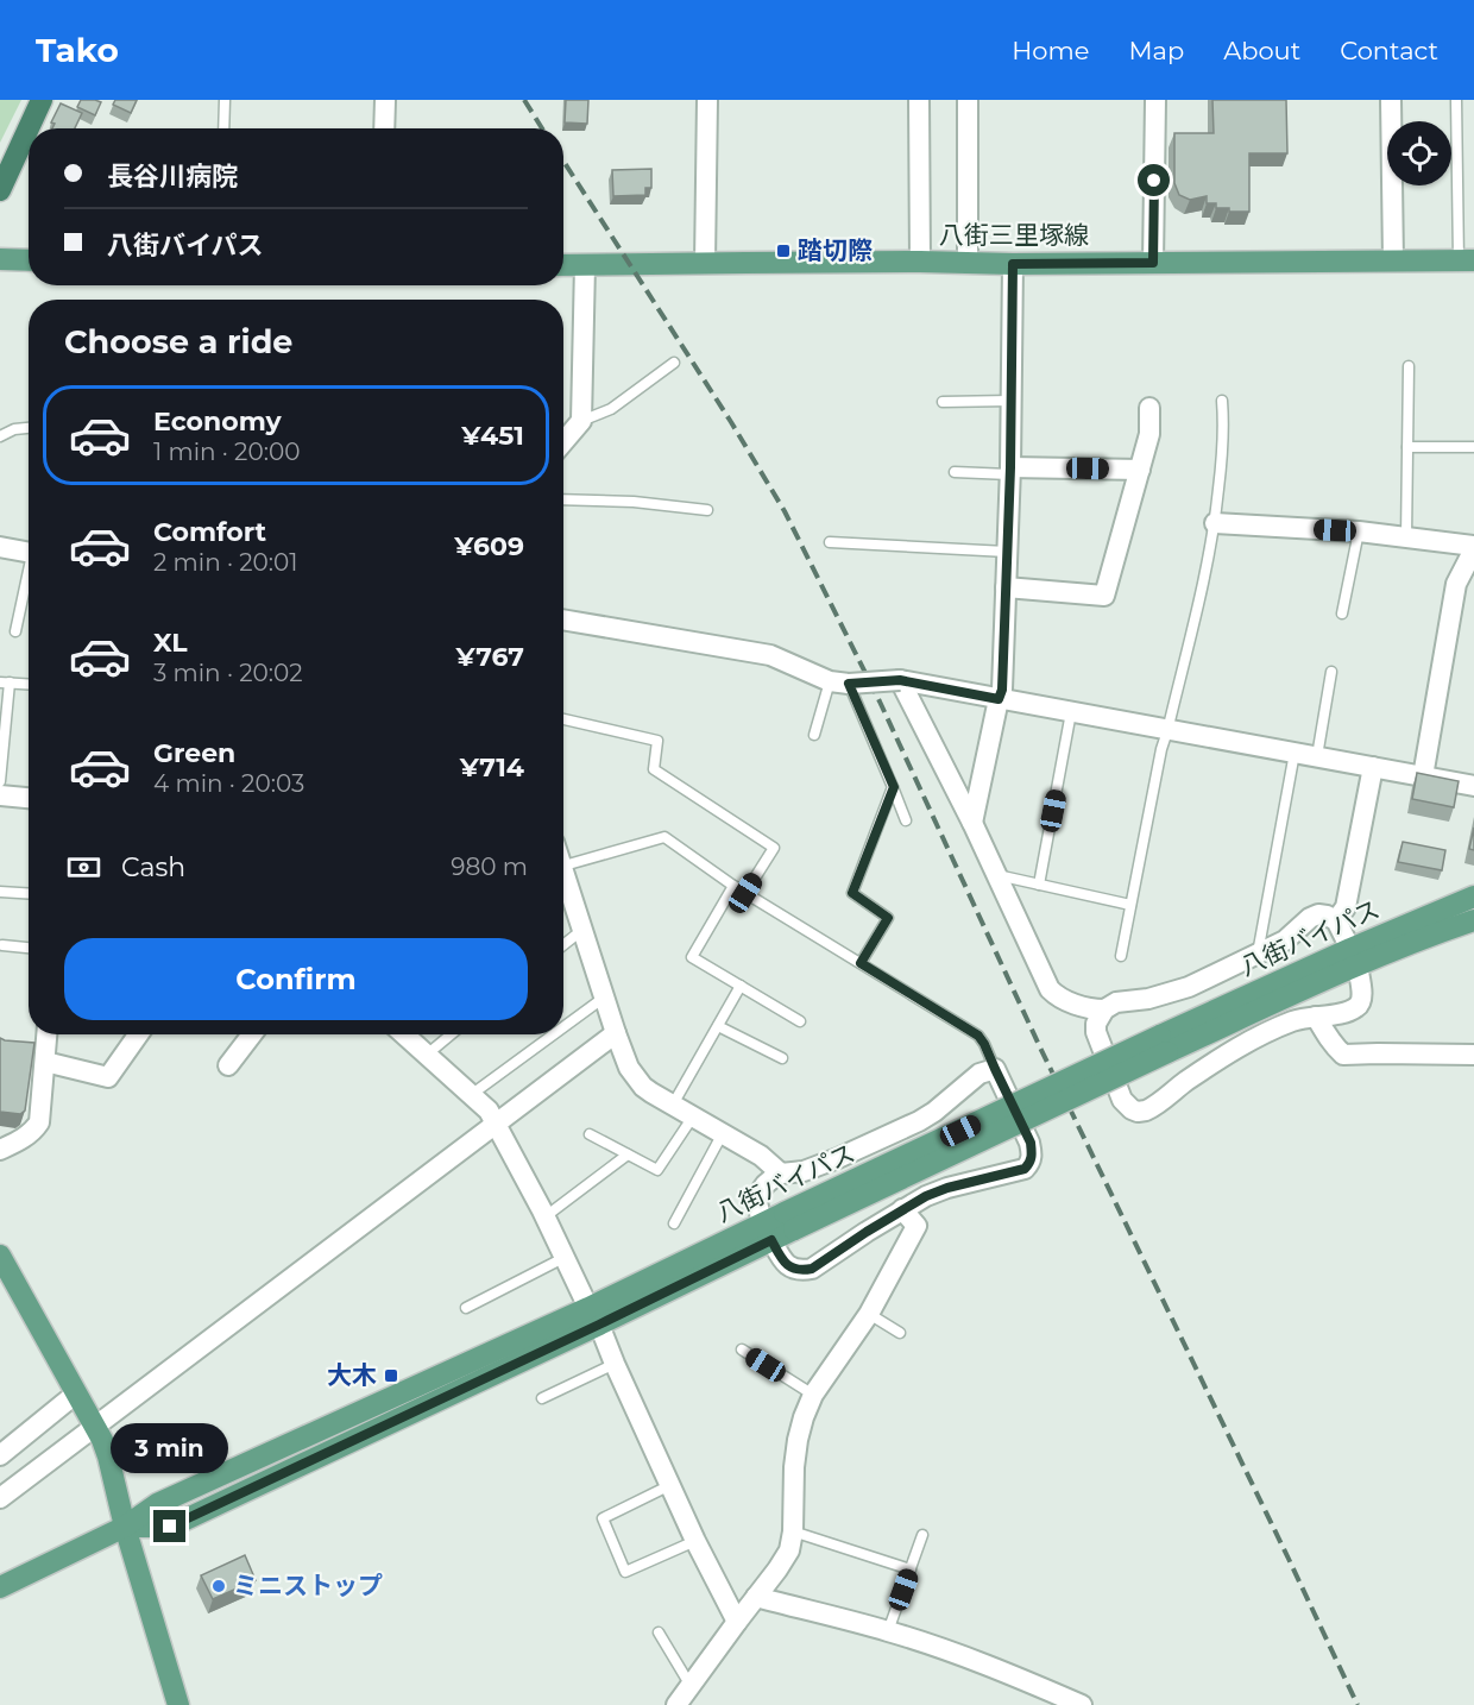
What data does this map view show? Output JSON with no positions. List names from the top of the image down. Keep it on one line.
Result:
{"streets":{"main road":["八街三里塚線","八街バイパス"]},"places":{"transit":["踏切際","大木"],"other":["ミニストップ"]},"page":{"header":"Tako","nav":["Home","Map","About","Contact"],"banner":["長谷川病院","八街バイパス"],"heading":"Choose a ride","list":[{"name":"Economy","note":"1 min · 20:00","value":"¥451"},{"name":"Comfort","note":"2 min · 20:01","value":"¥609"},{"name":"XL","note":"3 min · 20:02","value":"¥767"},{"name":"Green","note":"4 min · 20:03","value":"¥714"}],"pay":["Cash","980 m"],"buttons":"Confirm","bubble":"3 min"}}
